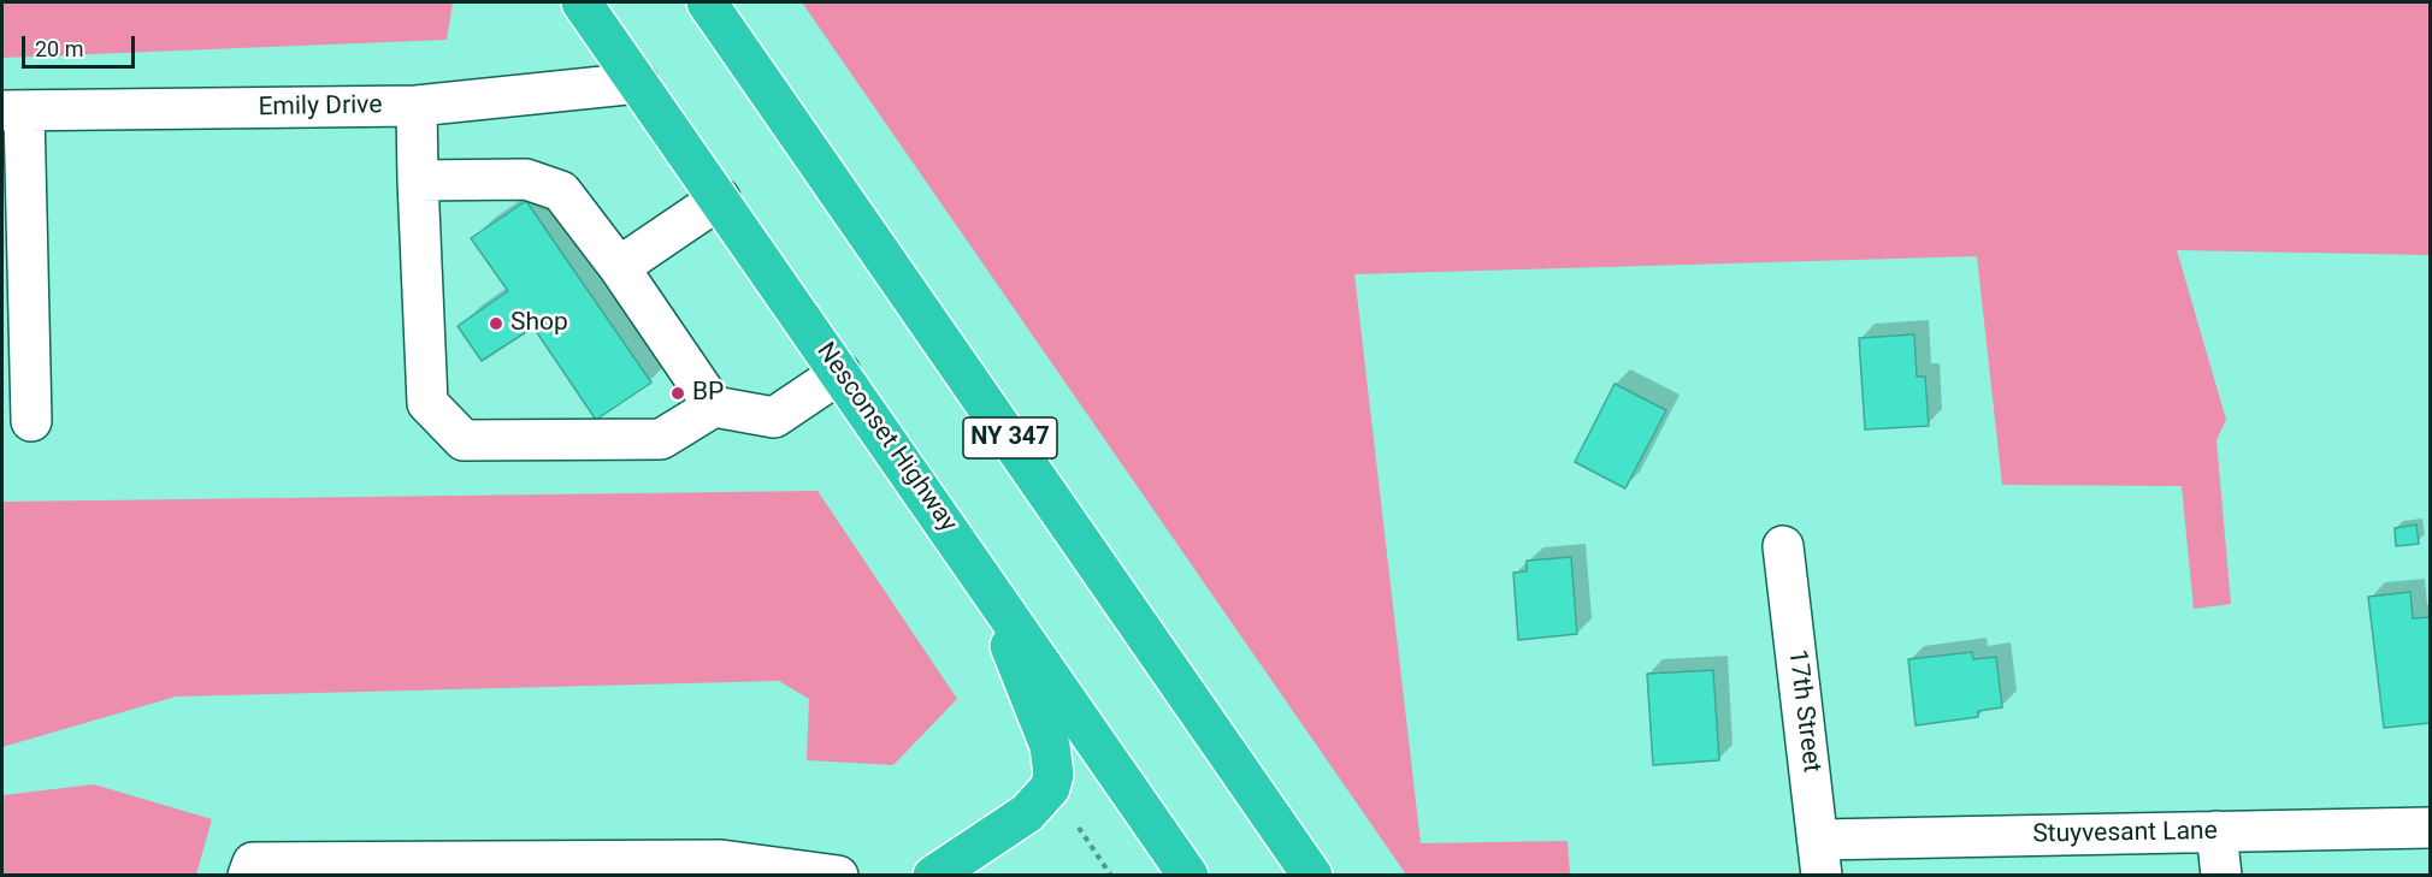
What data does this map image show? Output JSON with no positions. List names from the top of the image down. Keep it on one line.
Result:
{"streets":{"highway":["Nesconset Highway","NY 347"],"street":["Emily Drive","17th Street","Stuyvesant Lane"]},"crossings":[["Emily Drive","Nesconset Highway"],["17th Street","Stuyvesant Lane"]],"places":["Shop","BP"],"scale_bar":"20 m"}
